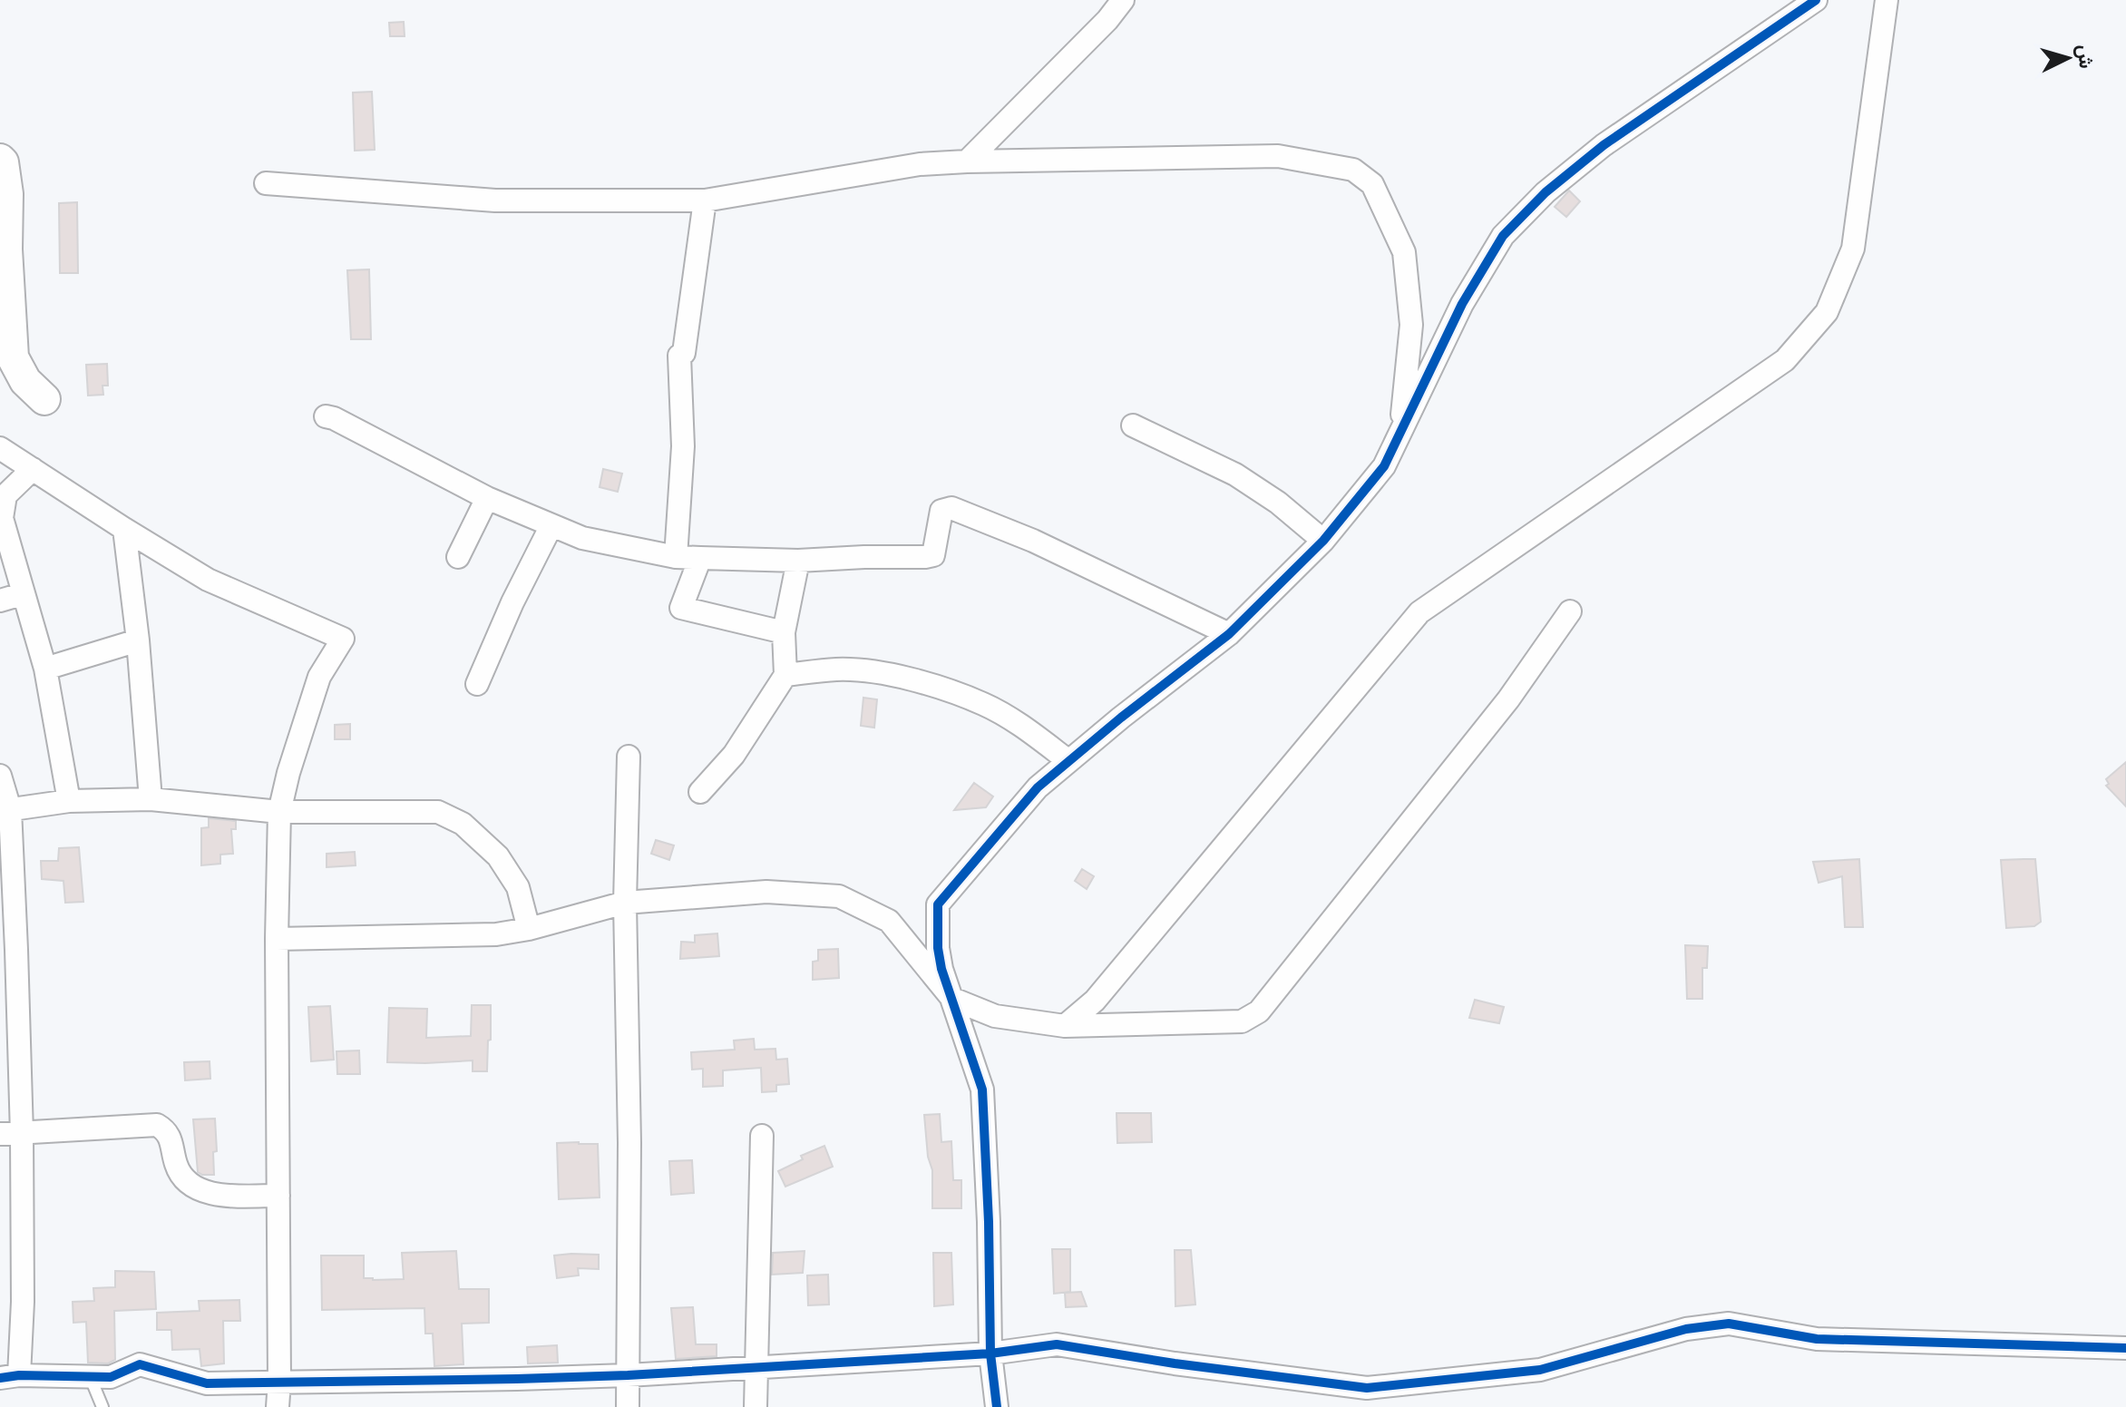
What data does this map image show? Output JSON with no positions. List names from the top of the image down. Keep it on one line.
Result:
{"north":"right"}
